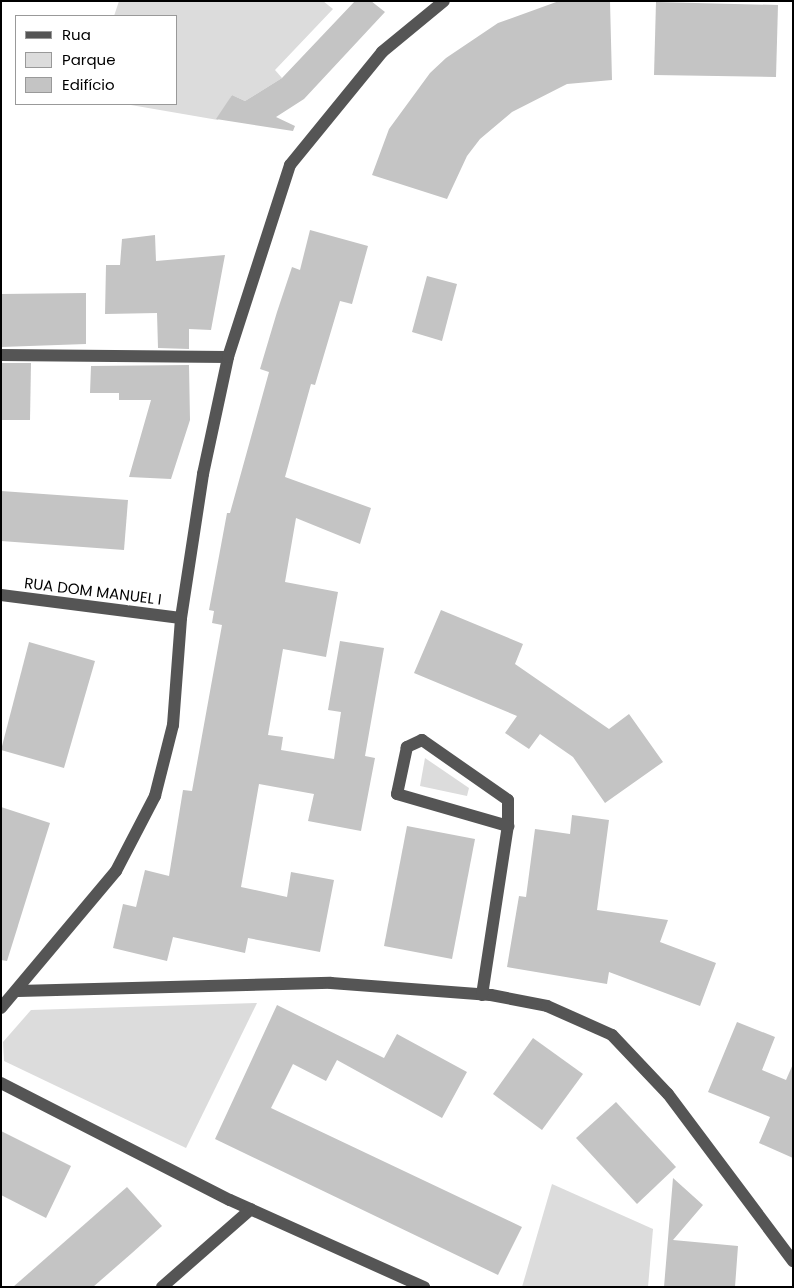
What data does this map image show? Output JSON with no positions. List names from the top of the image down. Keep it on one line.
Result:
{"streets":{"street":["RUA DOM MANUEL I"]},"legend":["Rua","Parque","Edifício"]}
